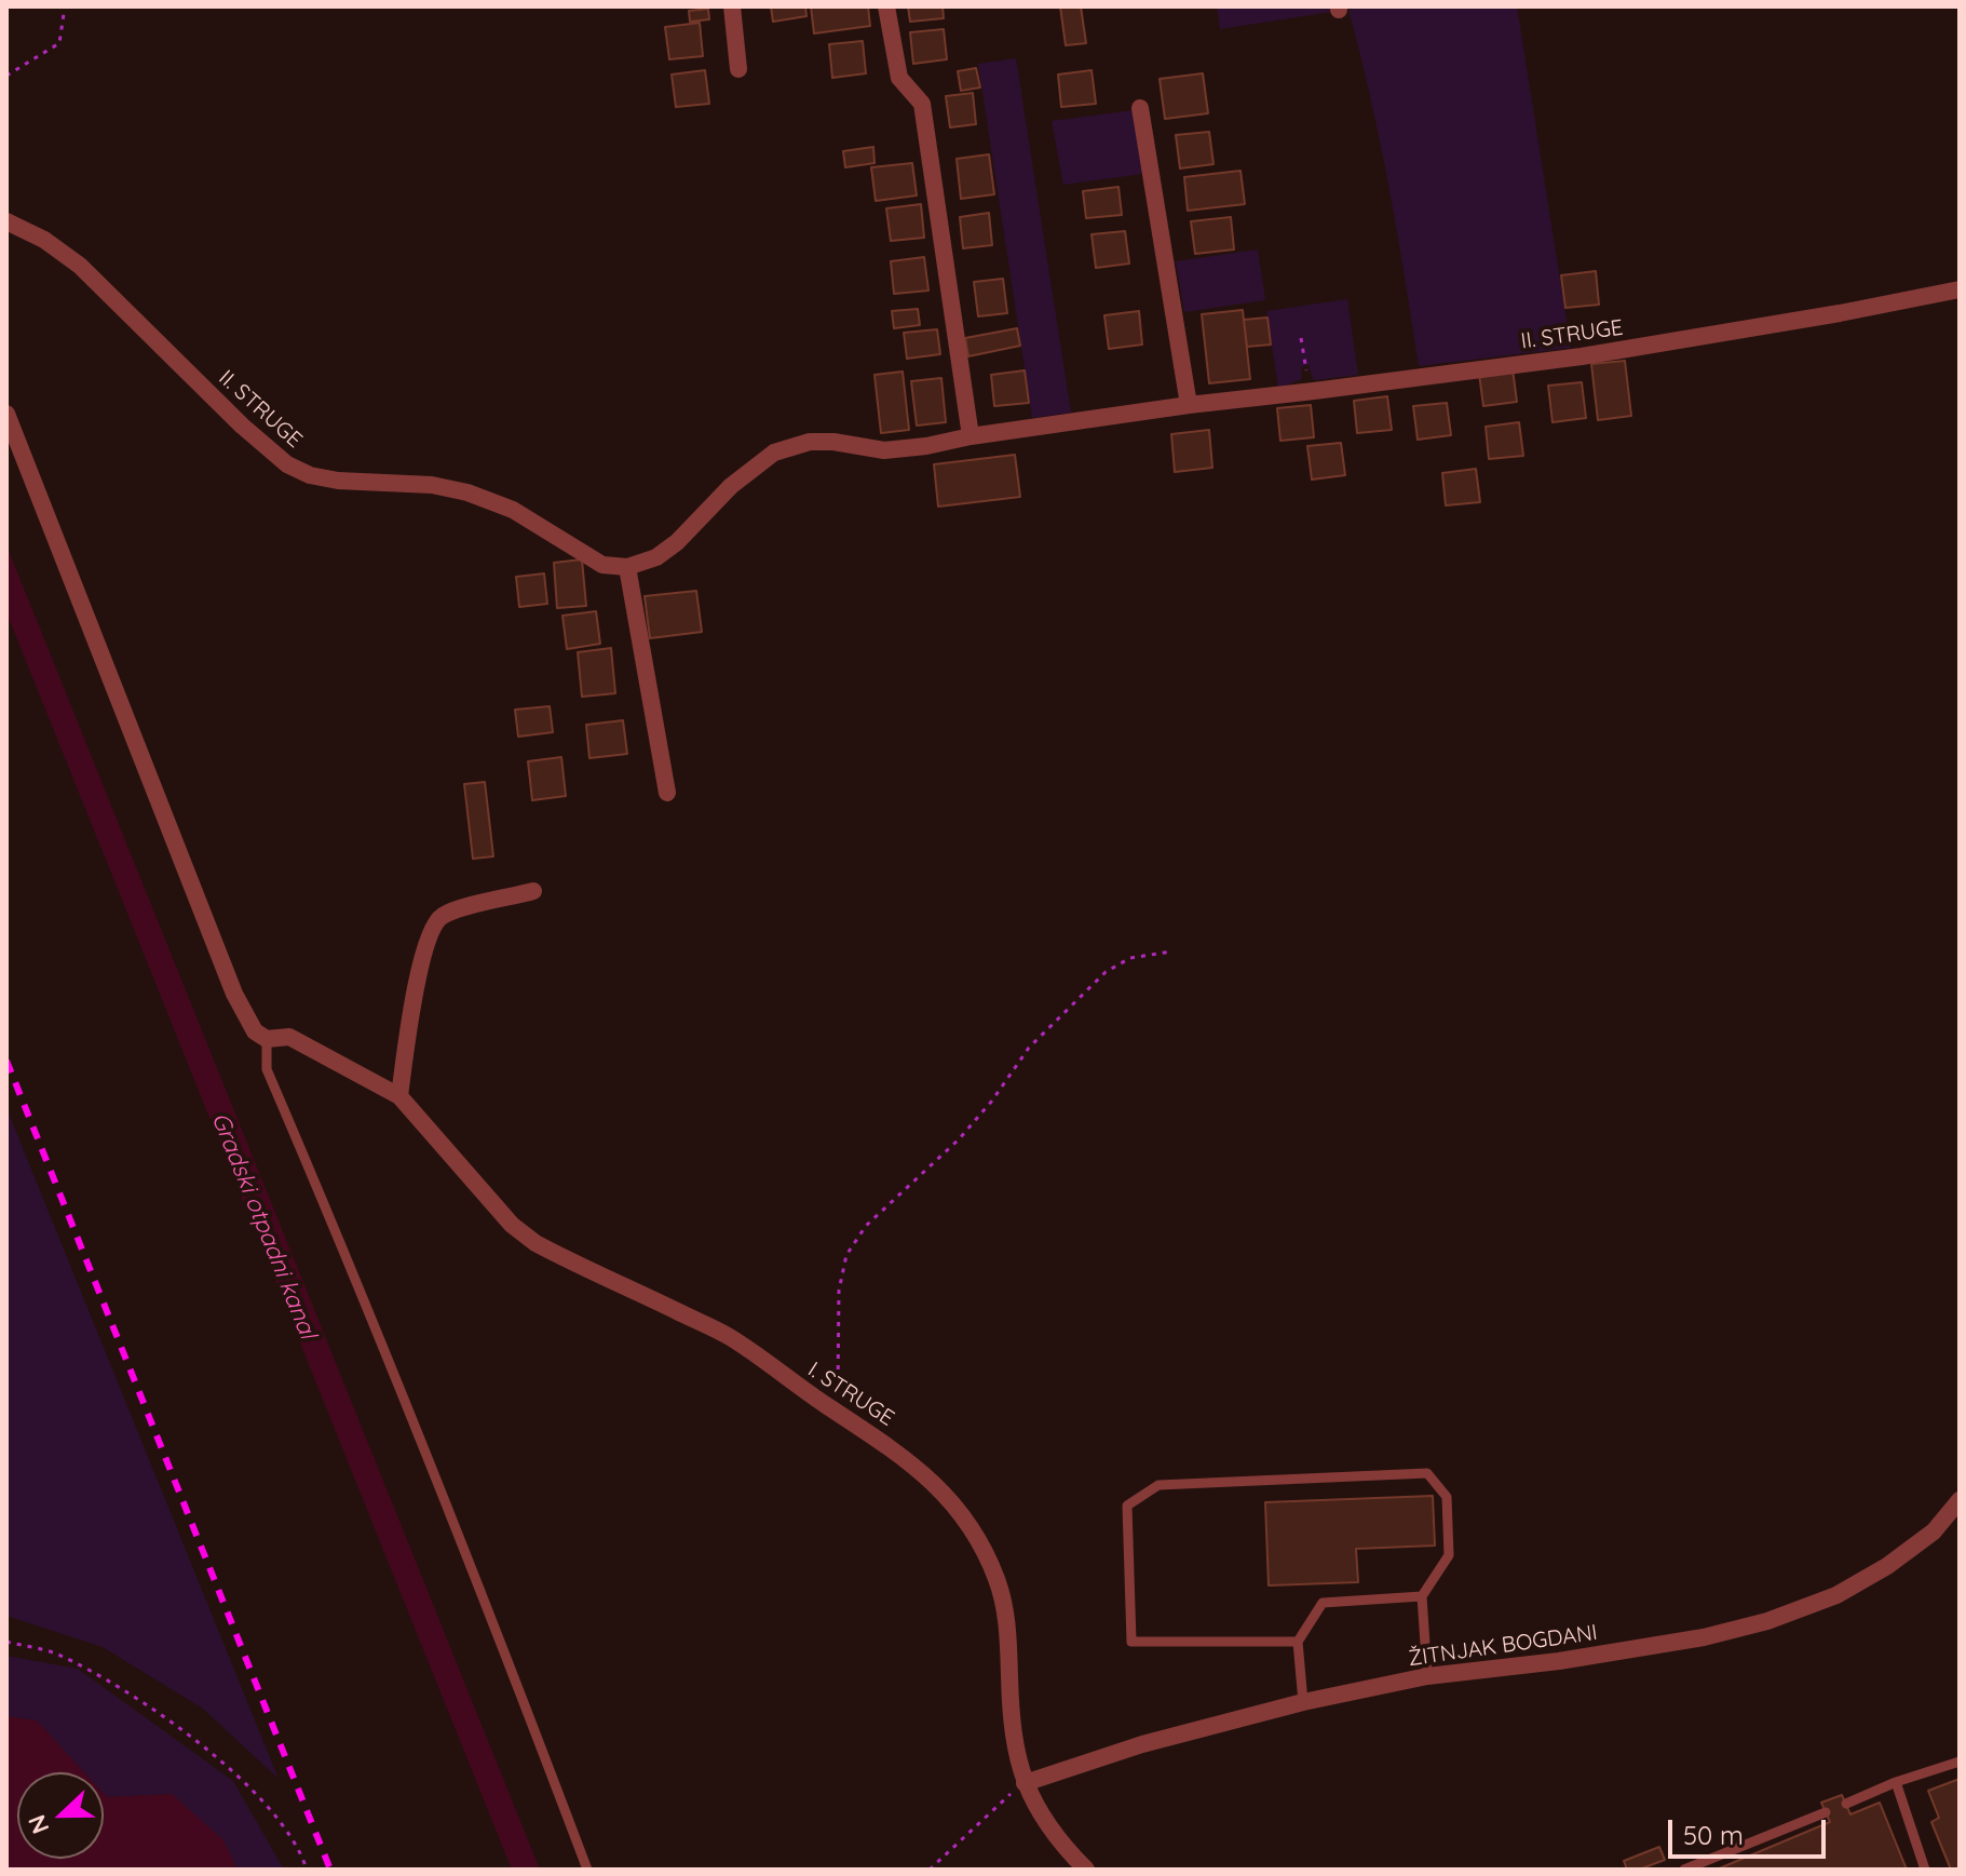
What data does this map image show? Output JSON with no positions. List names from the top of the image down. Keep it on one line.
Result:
{"streets":{"street":["II. STRUGE","I. STRUGE","ŽITNJAK BOGDANI"]},"crossings":[["I. STRUGE","ŽITNJAK BOGDANI"]],"water":["Gradski otpadni kanal"],"scale_bar":"50 m","north":"left"}
